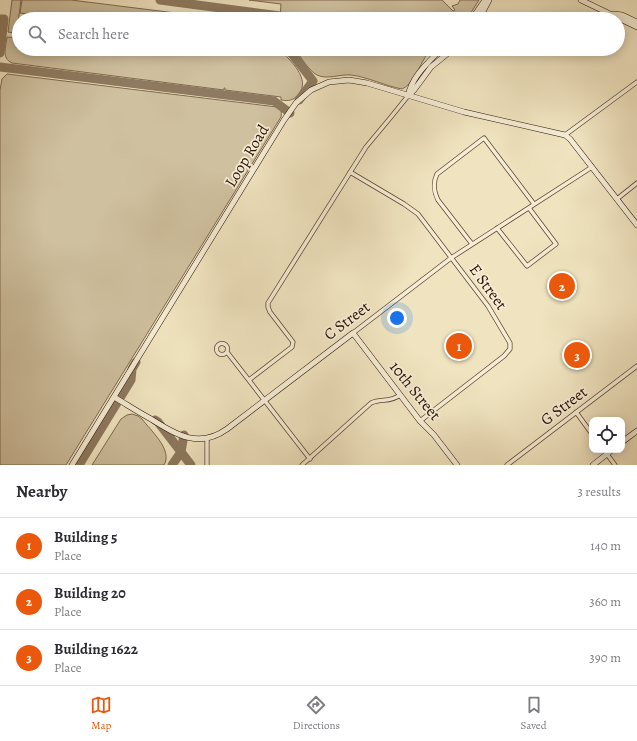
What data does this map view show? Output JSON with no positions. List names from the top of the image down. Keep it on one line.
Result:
{"streets":{"street":["Loop Road","E Street","C Street","10th Street","G Street"]},"crossings":[["Loop Road","C Street"],["E Street","C Street"],["E Street","10th Street"],["C Street","10th Street"]],"page":{"search":"Search here","pins":["2","1","3"],"heading":["Nearby","3 results"],"list":[{"mark":"1","name":"Building 5","note":"Place","value":"140 m"},{"mark":"2","name":"Building 20","note":"Place","value":"360 m"},{"mark":"3","name":"Building 1622","note":"Place","value":"390 m"}],"nav":["Map","Directions","Saved"]}}
